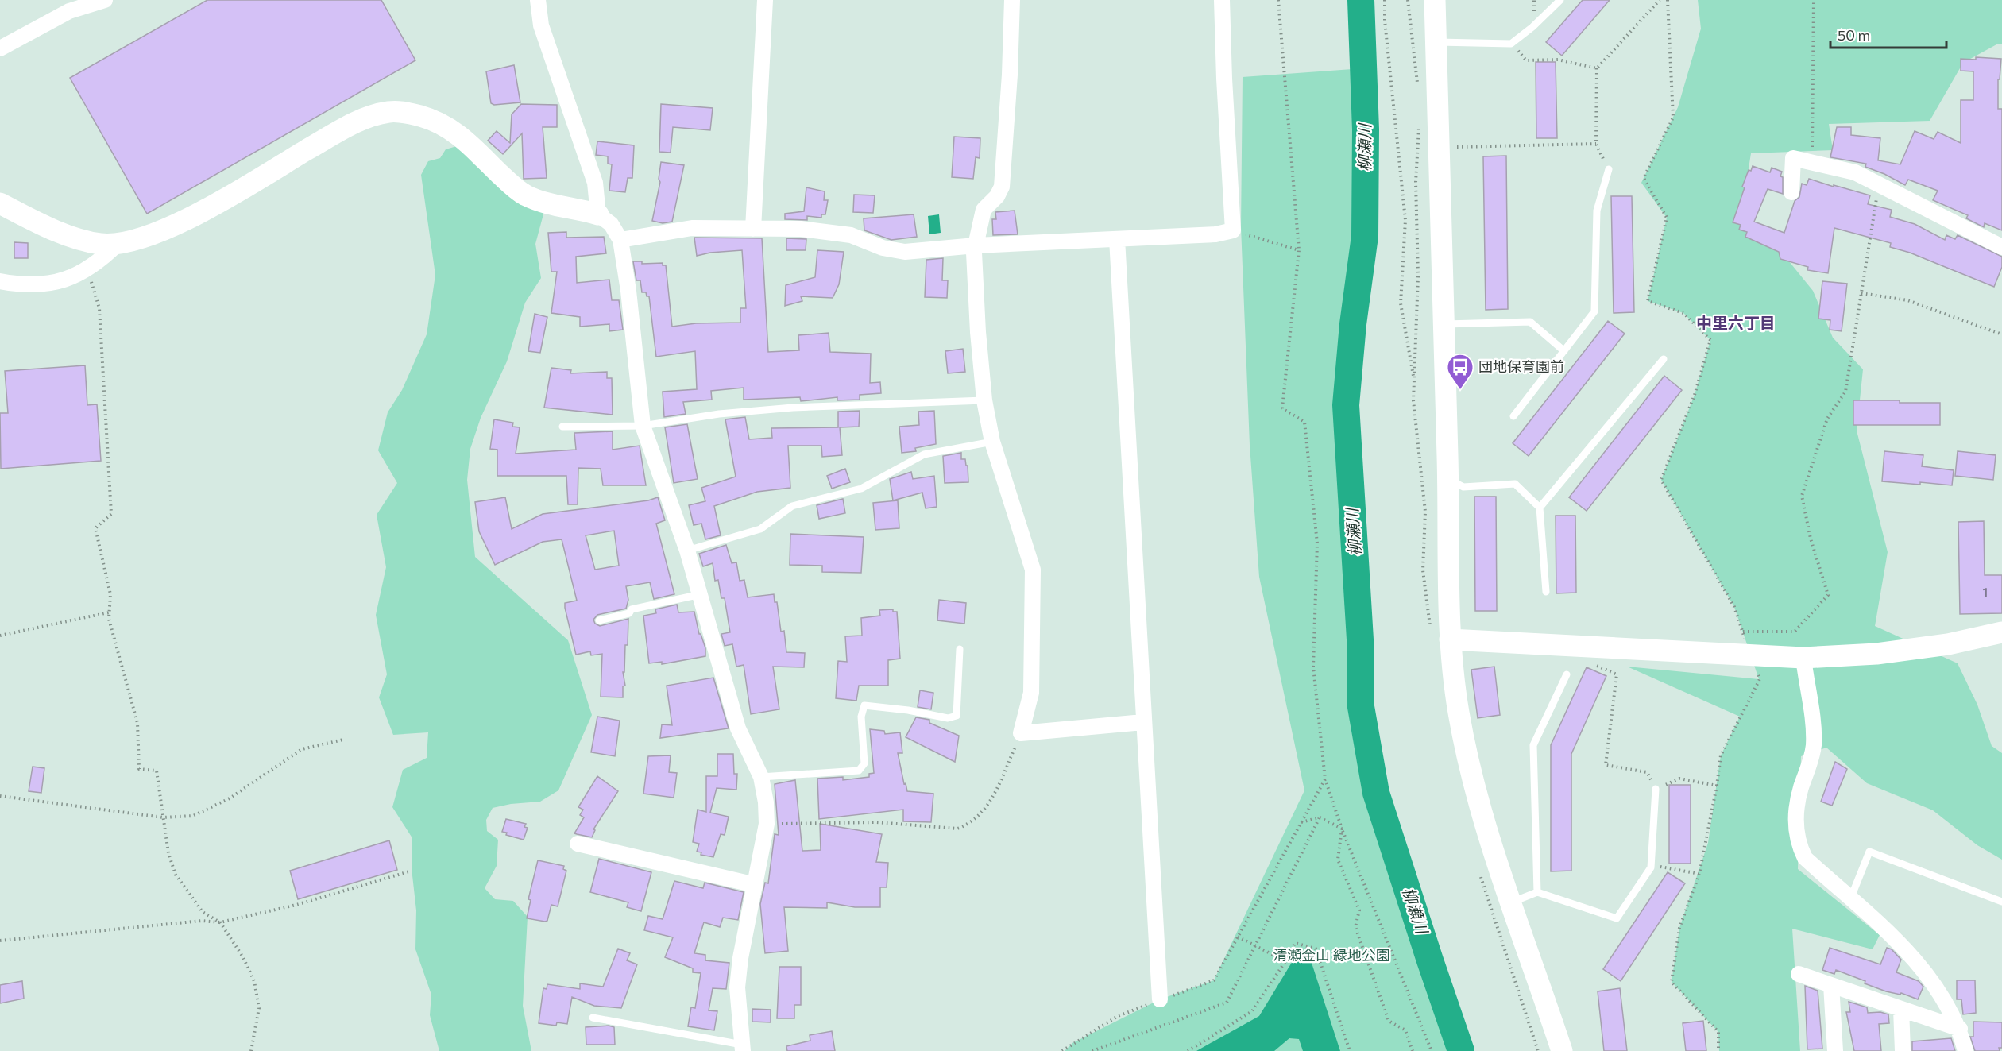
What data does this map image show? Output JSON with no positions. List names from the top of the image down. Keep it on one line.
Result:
{"districts":["中里六丁目"],"water":["柳瀬川"],"parks":["清瀬金山 緑地公園"],"places":{"bus stop":["団地保育園前"]},"house_numbers":["1"],"scale_bar":"50 m"}
